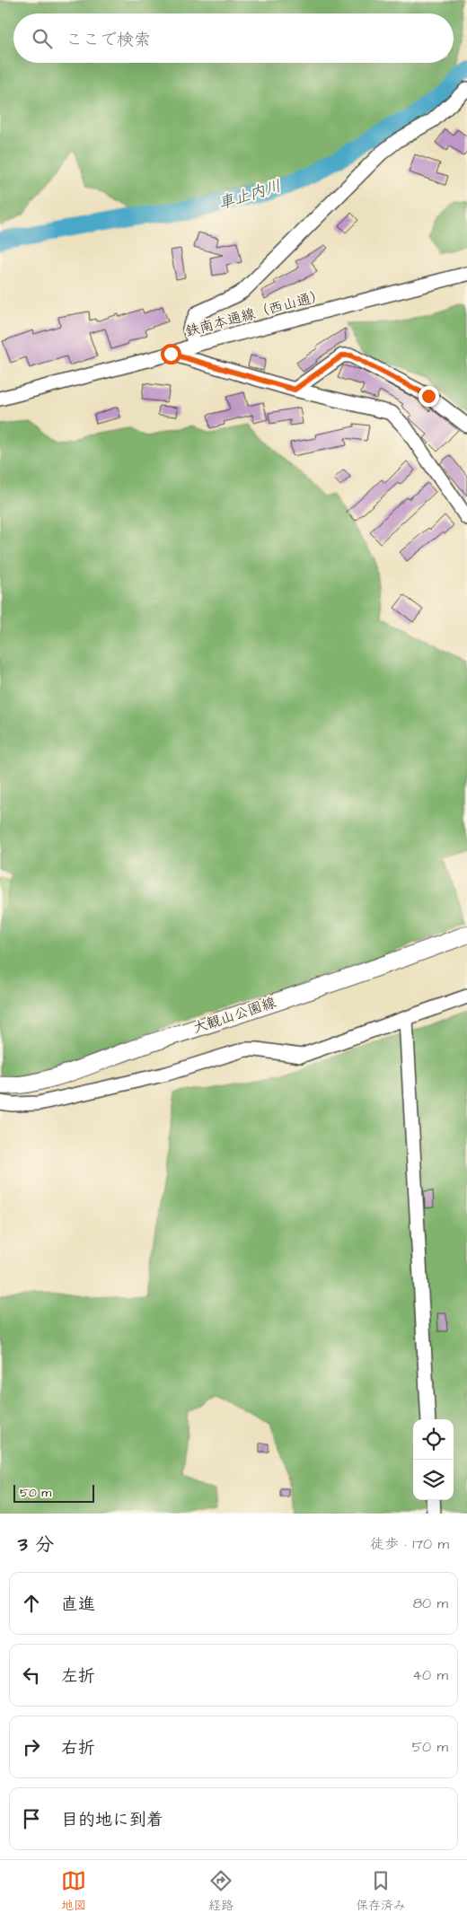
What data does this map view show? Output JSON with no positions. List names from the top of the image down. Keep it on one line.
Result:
{"streets":{"main road":["大観山公園線"],"street":["鉄南本通線（西山通）"]},"water":["車止内川"],"scale_bar":"50 m","page":{"search":"ここで検索","scale":"50 m","heading":["3 分","徒歩 · 170 m"],"list":[["直進","80 m"],["左折","40 m"],["右折","50 m"],"目的地に到着"],"nav":["地図","経路","保存済み"]}}
